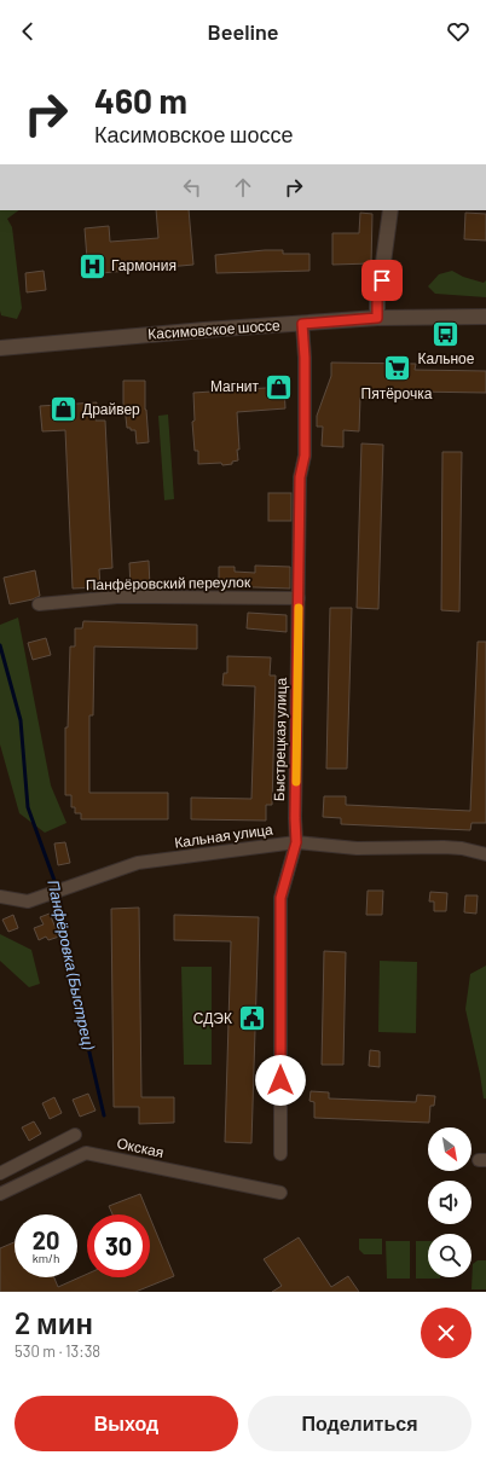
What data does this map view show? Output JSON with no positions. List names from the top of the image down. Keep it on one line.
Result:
{"streets":{"main road":["Касимовское шоссе"],"street":["Панфёровский переулок","Быстрецкая улица","Кальная улица","Окская"]},"crossings":[["Касимовское шоссе","Быстрецкая улица"],["Панфёровский переулок","Быстрецкая улица"],["Быстрецкая улица","Кальная улица"]],"water":["Панфёровка (Быстрец)"],"places":{"hospital":["Гармония"],"bus stop":["Кальное"],"supermarket":["Пятёрочка"],"shop":["Магнит","Драйвер"],"public building":["СДЭК"]},"north":"bottom right","page":{"header":"Beeline","turn":["460 m","Касимовское шоссе"],"speed":"20 km/h","limit":"30","heading":["2 мин","530 m · 13:38"],"buttons":["Выход","Поделиться"]}}
